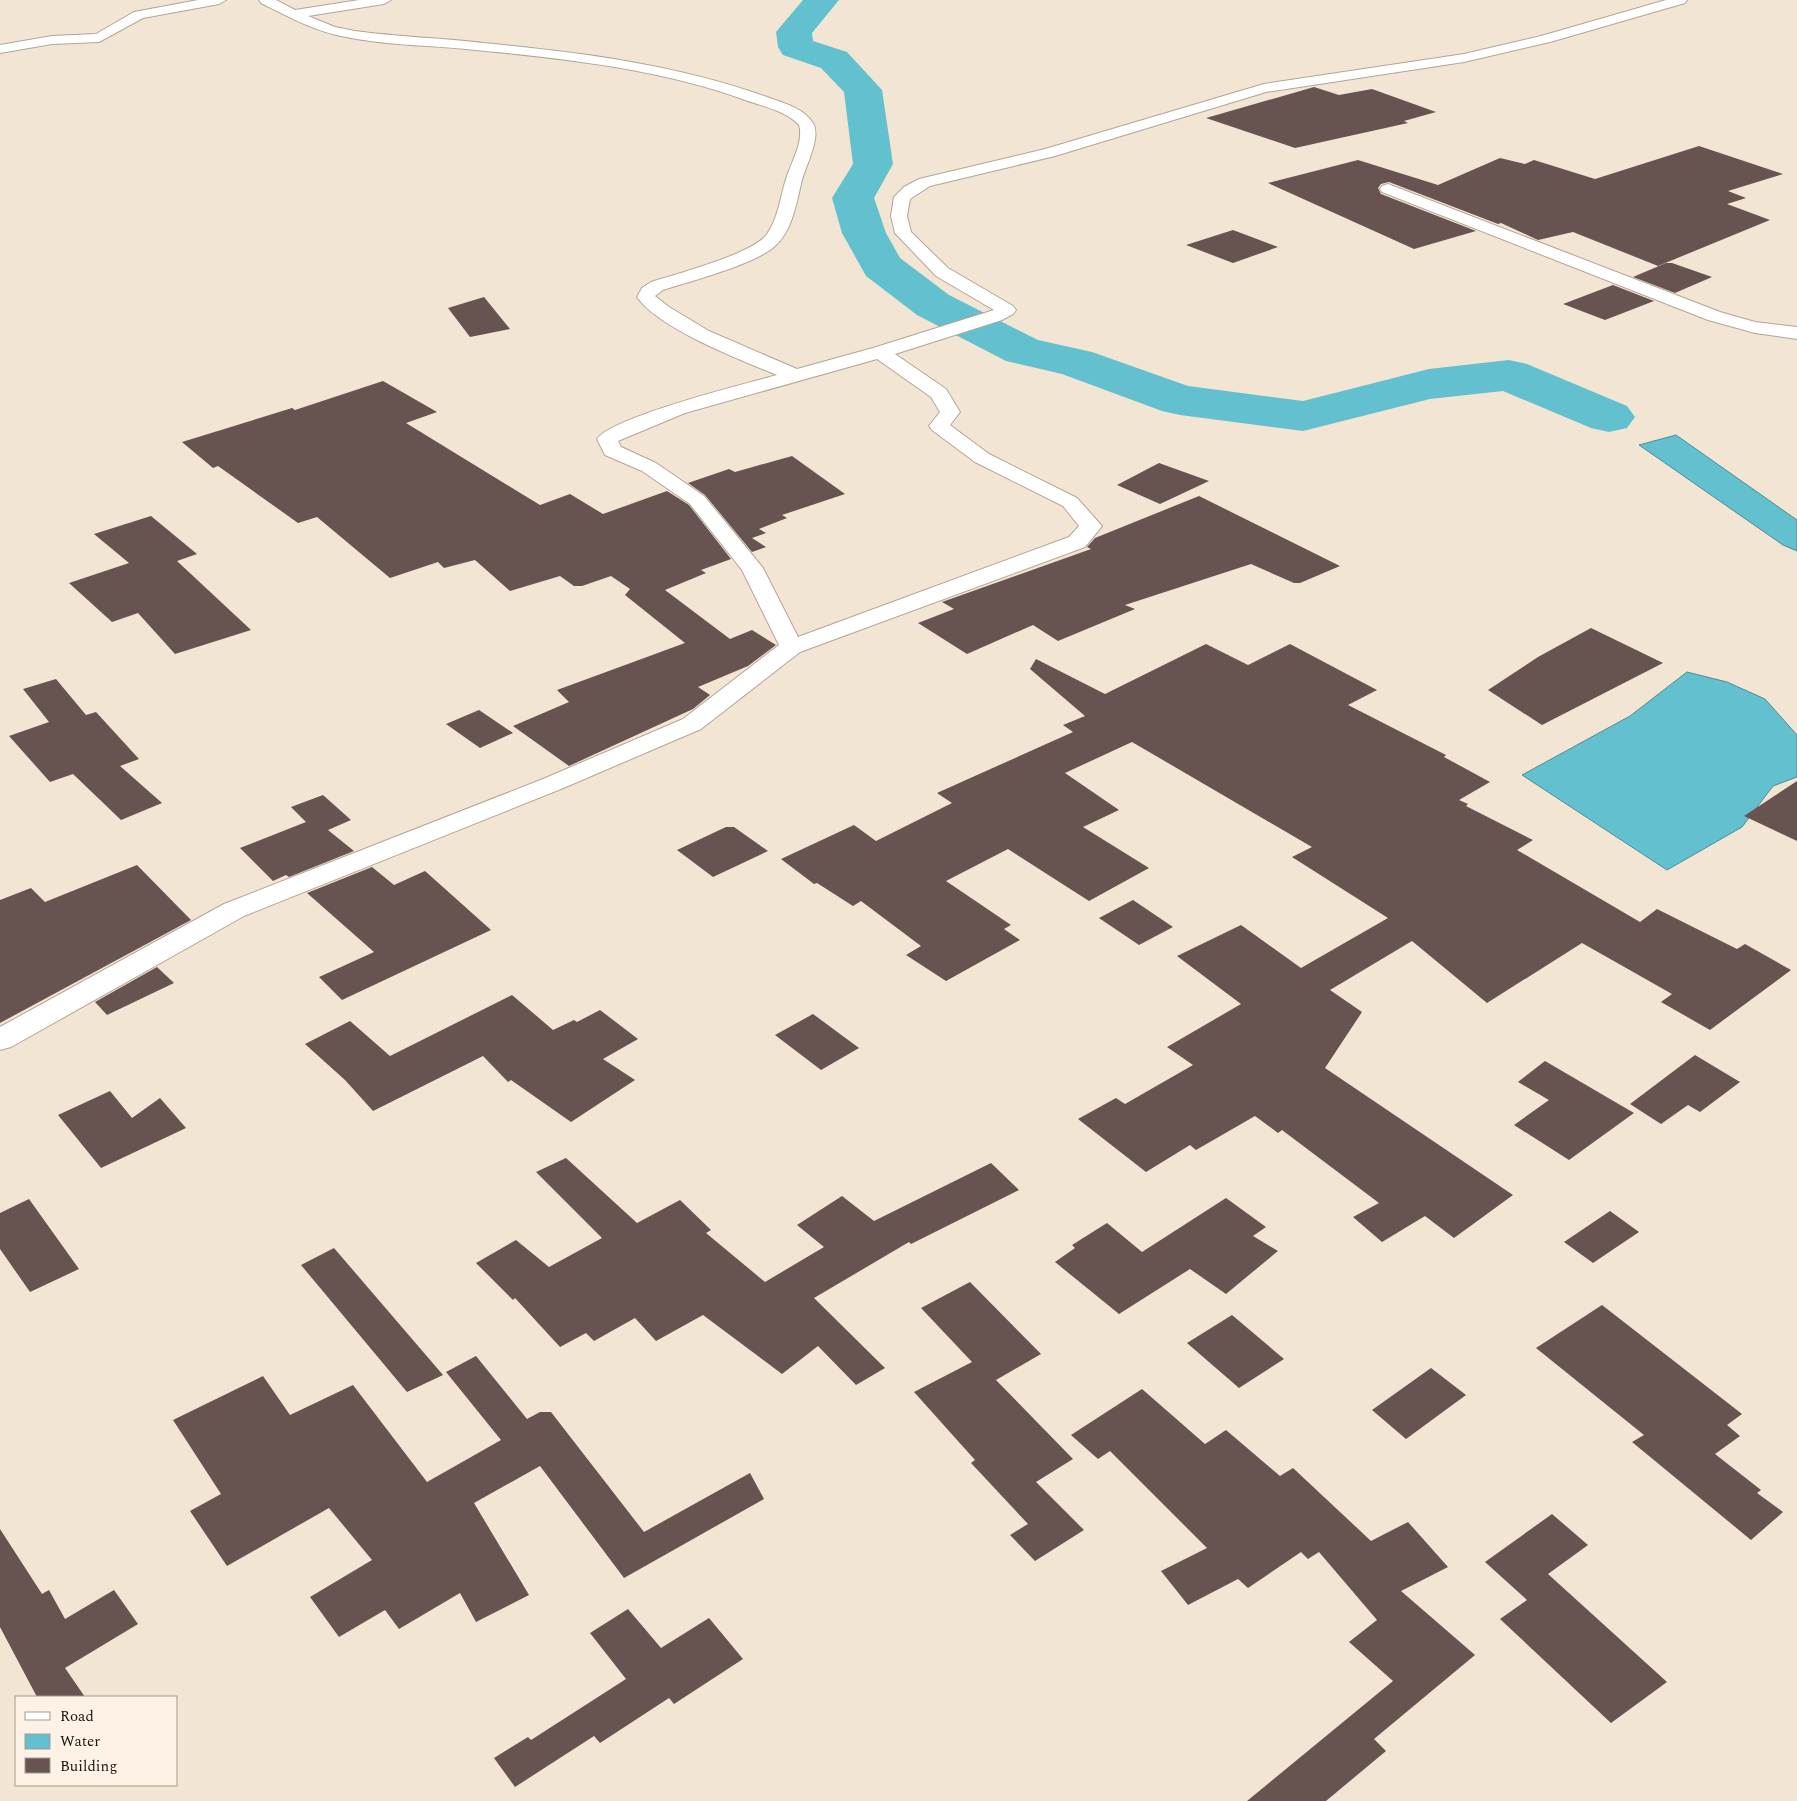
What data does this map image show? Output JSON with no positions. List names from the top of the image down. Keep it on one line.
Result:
{"legend":["Road","Water","Building"]}
